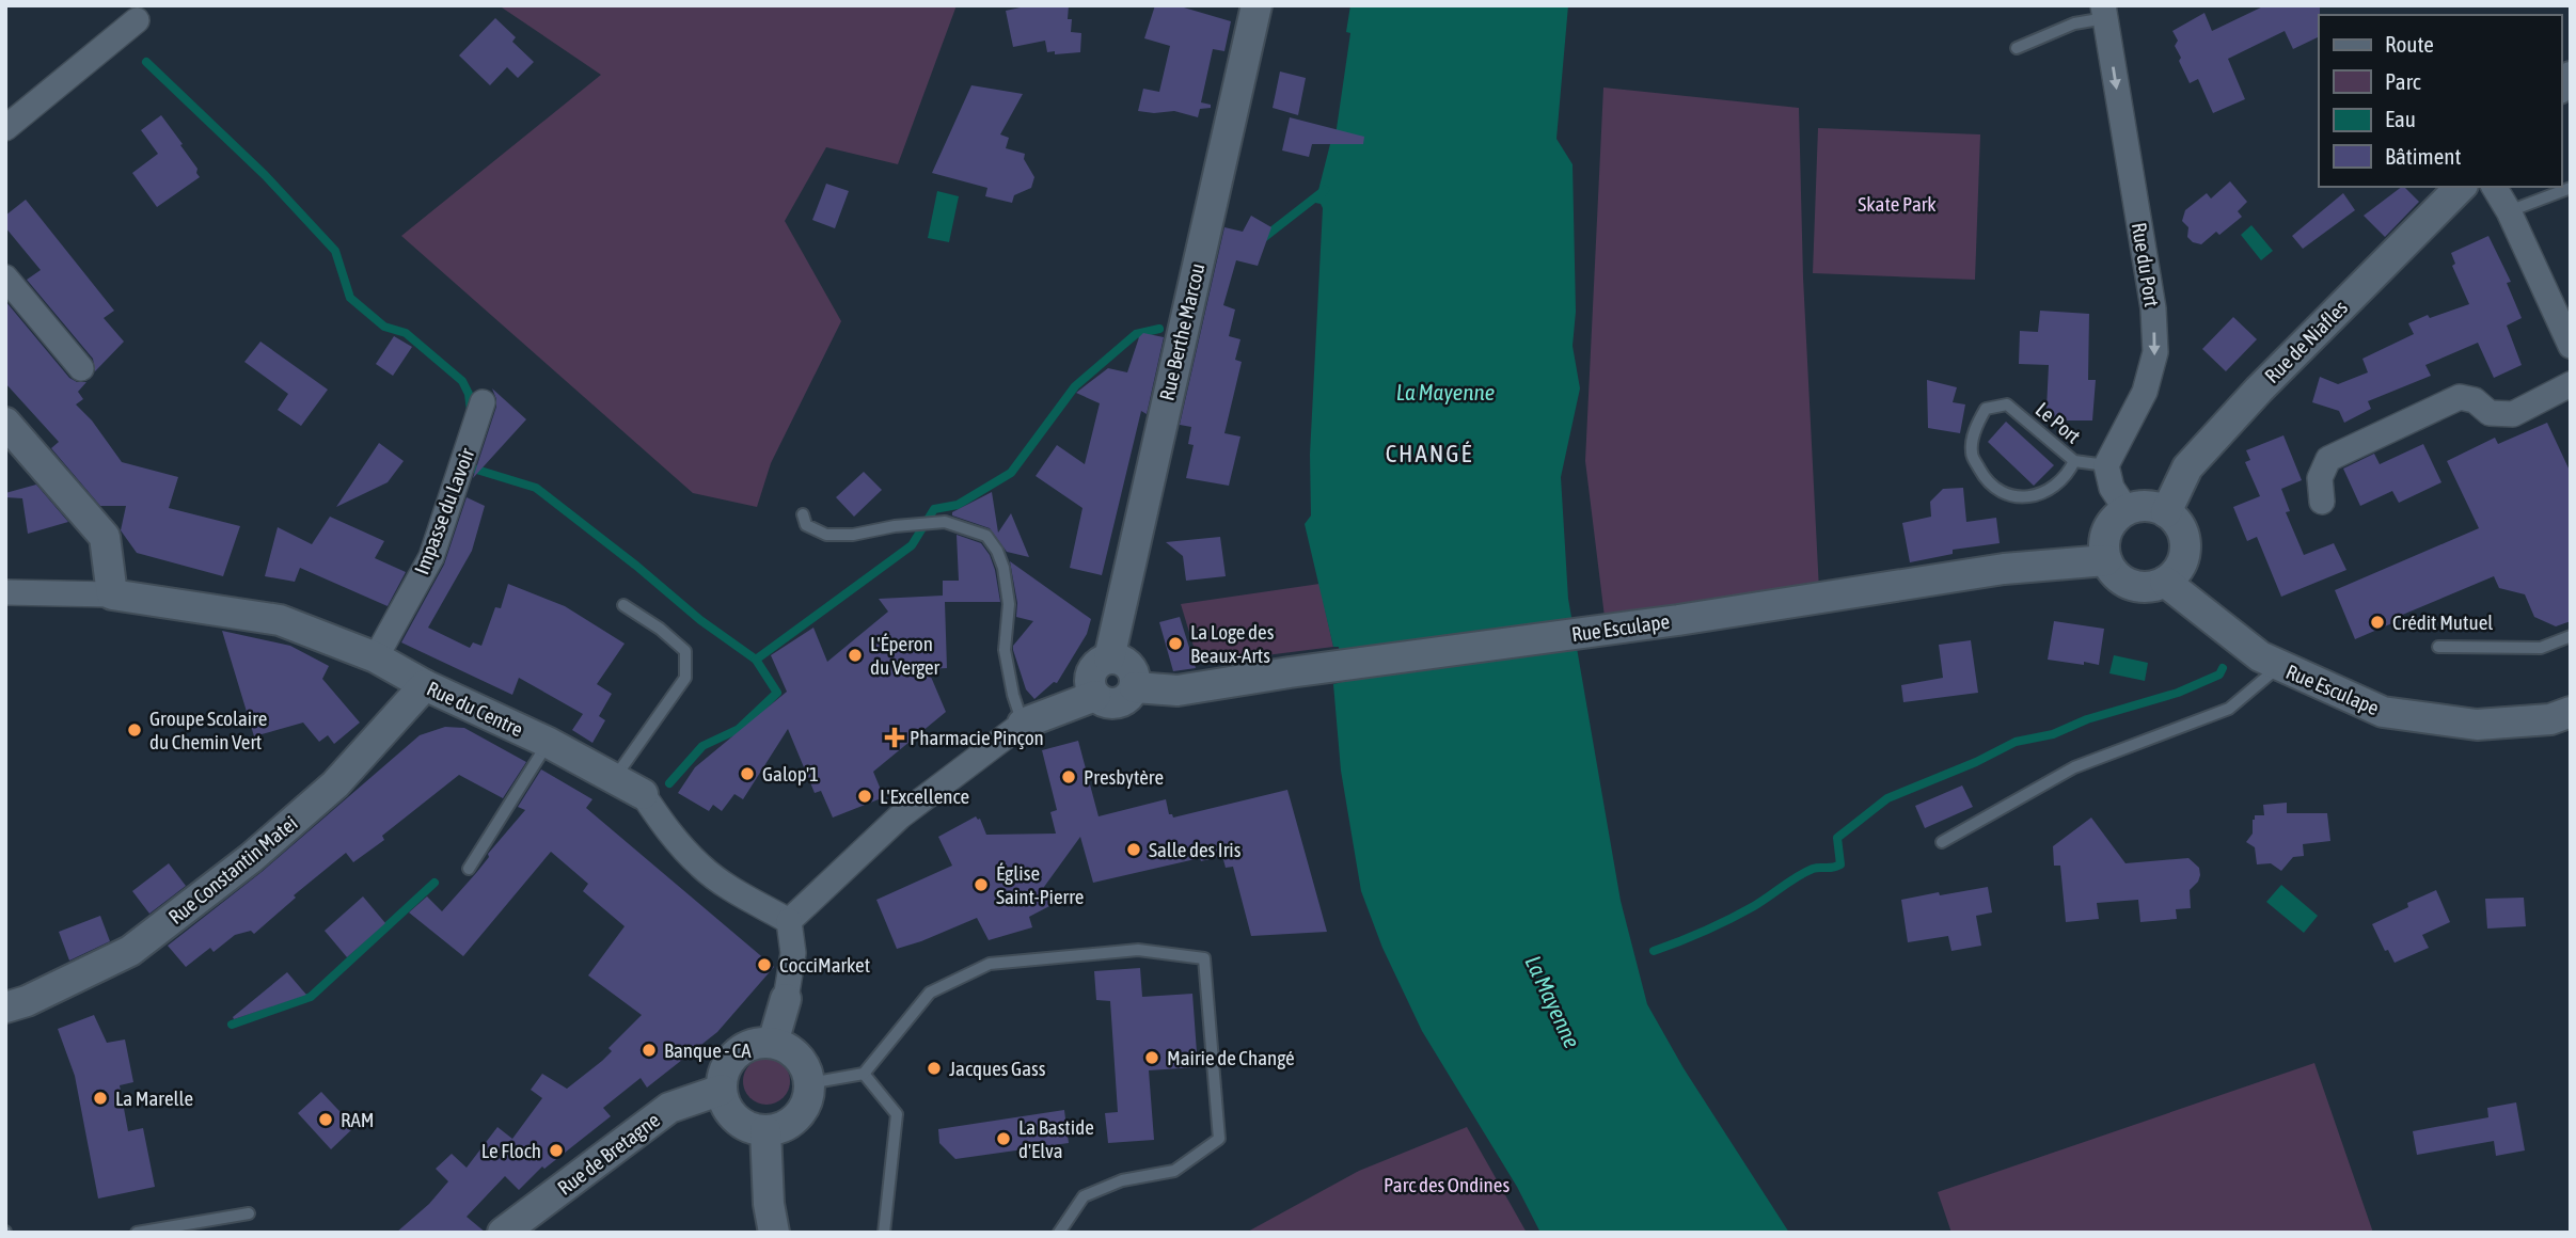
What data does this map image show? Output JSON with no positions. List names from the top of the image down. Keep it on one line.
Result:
{"streets":{"street":["Rue du Port","Rue Berthe Marcou","Rue de Niafles","Impasse du Lavoir","Rue Esculape","Rue du Centre","Rue Constantin Matei","Rue de Bretagne"],"lane":["Le Port"]},"crossings":[["Rue du Port","Le Port"],["Rue Berthe Marcou","Rue Esculape"],["Rue de Niafles","Rue Esculape"],["Impasse du Lavoir","Rue du Centre"],["Rue du Centre","Rue Constantin Matei"]],"one_way":["Rue du Port"],"districts":["CHANGÉ"],"water":["La Mayenne"],"parks":["Skate Park","Parc des Ondines"],"places":{"other":["Crédit Mutuel","La Loge des Beaux-Arts","L'Éperon du Verger","Groupe Scolaire du Chemin Vert","Galop'1","Presbytère","L'Excellence","Salle des Iris","Église Saint-Pierre","CocciMarket","Banque - CA","Mairie de Changé","Jacques Gass","La Marelle","RAM","La Bastide d'Elva","Le Floch"],"health":["Pharmacie Pinçon"]},"legend":["Route","Parc","Eau","Bâtiment"]}
